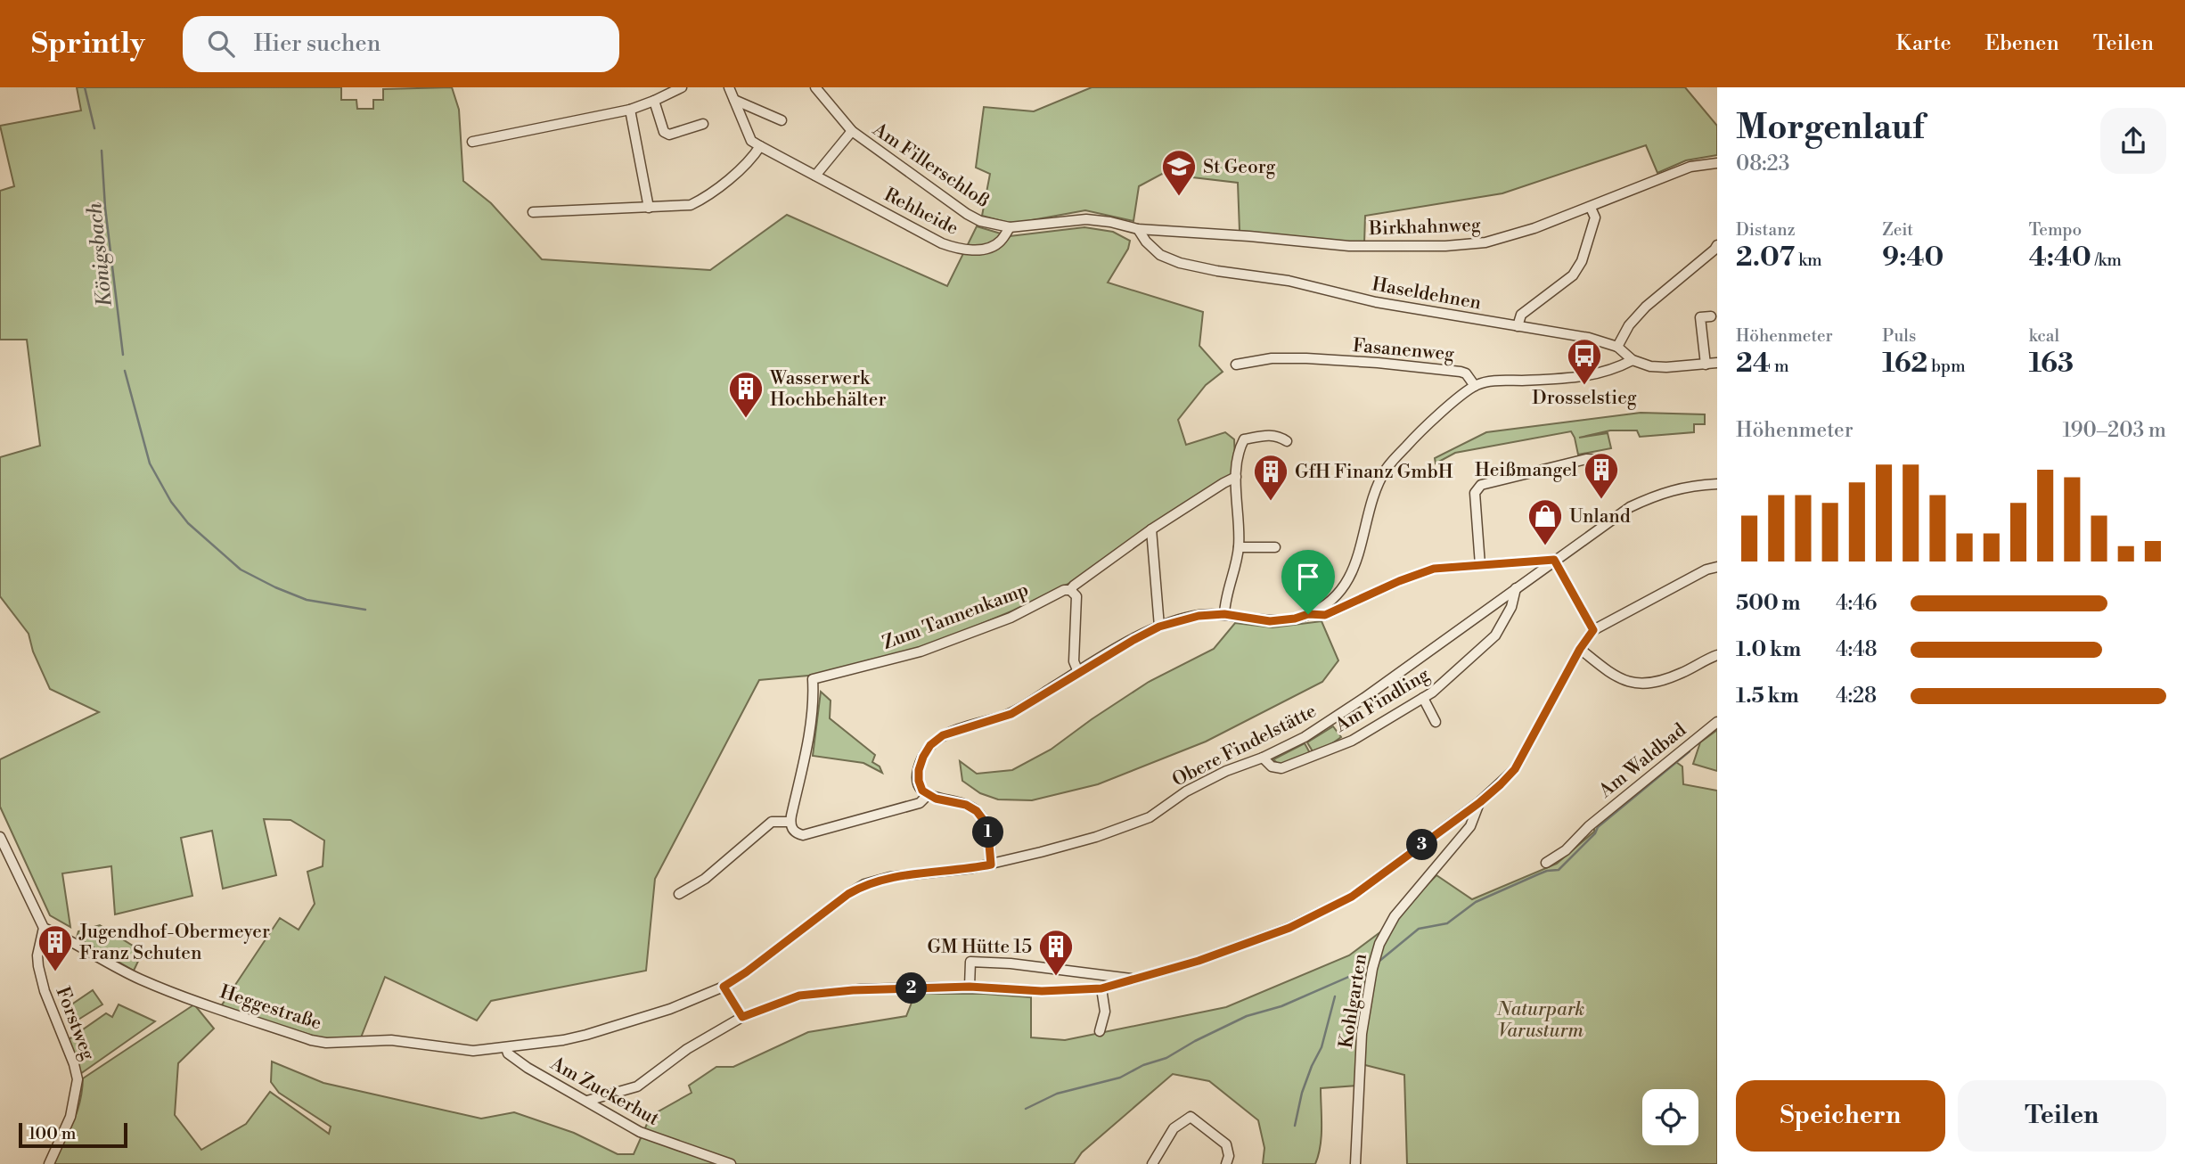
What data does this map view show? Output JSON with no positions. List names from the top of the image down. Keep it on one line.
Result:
{"streets":{"street":["Am Fillerschloß","Rehheide","Birkhahnweg","Haseldehnen","Fasanenweg","Zum Tannenkamp","Am Findling","Obere Findelstätte","Am Waldbad","Kohlgarten","Heggestraße","Forstweg","Am Zuckerhut"]},"crossings":[["Am Fillerschloß","Rehheide"],["Am Fillerschloß","Birkhahnweg"],["Am Fillerschloß","Haseldehnen"],["Am Findling","Obere Findelstätte"],["Obere Findelstätte","Heggestraße"],["Heggestraße","Forstweg"],["Heggestraße","Am Zuckerhut"]],"water":["Königsbach"],"parks":["Naturpark Varusturm"],"places":{"school or university":["St Georg"],"bus stop":["Drosselstieg"],"building":["Wasserwerk Hochbehälter","Heißmangel","GfH Finanz GmbH","Jugendhof-Obermeyer Franz Schuten","GM Hütte 15"],"shop":["Unland"]},"scale_bar":"100 m","page":{"header":"Sprintly","search":"Hier suchen","nav":["Karte","Ebenen","Teilen"],"heading":["Morgenlauf","08:23"],"stats":[["Distanz","2.07 km"],["Zeit","9:40"],["Tempo","4:40 /km"],["Höhenmeter","24 m"],["Puls","162 bpm"],["kcal","163"]],"chart":["Höhenmeter","190–203 m"],"list":[{"name":"500 m","note":"4:46"},{"name":"1.0 km","note":"4:48"},{"name":"1.5 km","note":"4:28"}],"pins":["1","3","2"],"buttons":["Speichern","Teilen"],"scale":"100 m"}}
